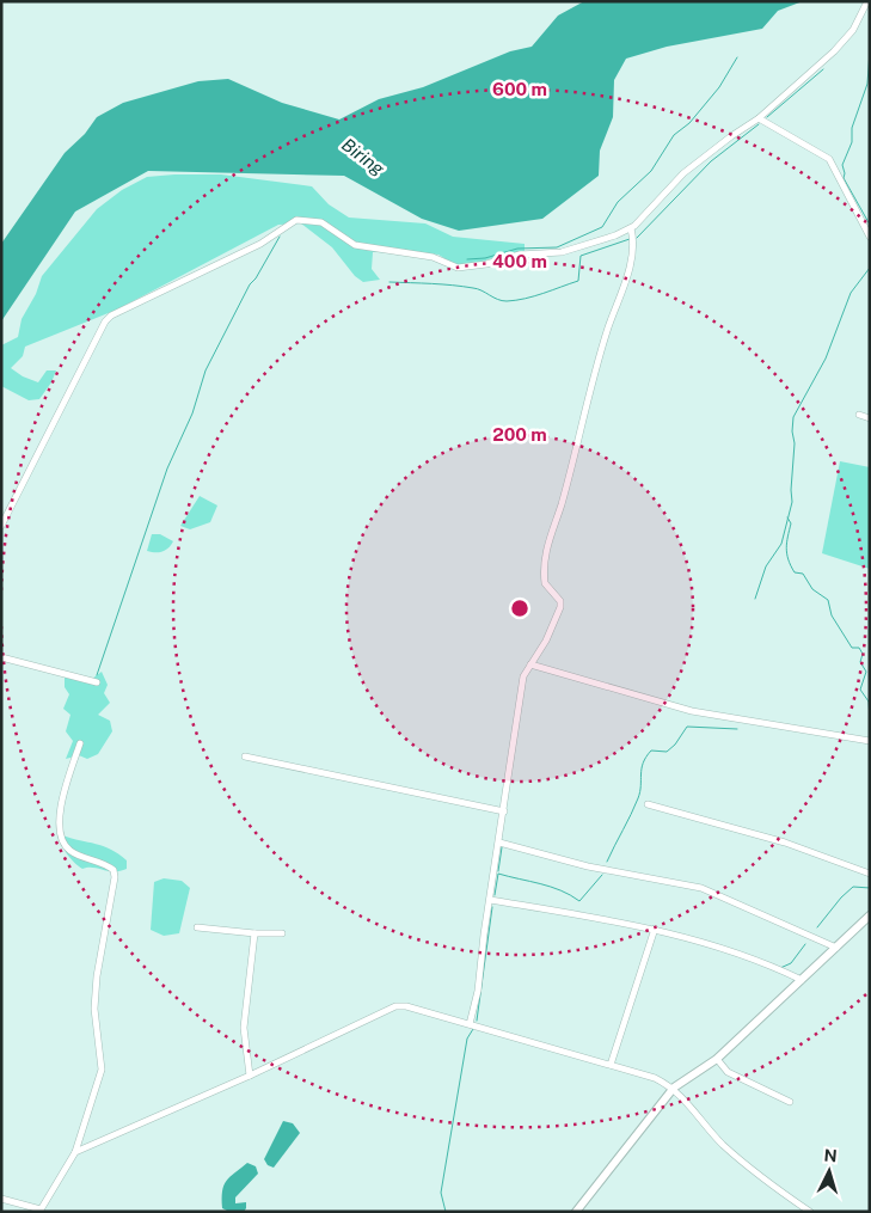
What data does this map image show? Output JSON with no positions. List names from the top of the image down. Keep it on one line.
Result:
{"water":["Biring"],"north":"top","rings":["600 m","400 m","200 m"]}
